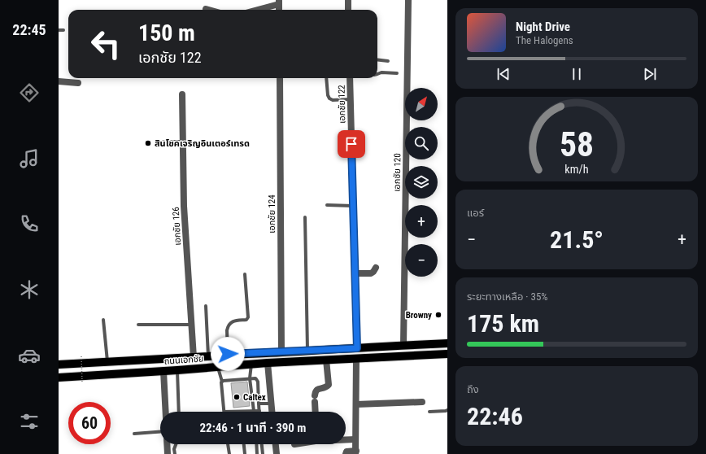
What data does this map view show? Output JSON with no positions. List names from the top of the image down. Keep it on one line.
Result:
{"streets":{"main road":["ถนนเอกชัย"],"street":["เอกชัย 122","เอกชัย 120","เอกชัย 124","เอกชัย 126"]},"crossings":[["เอกชัย 122","ถนนเอกชัย"],["เอกชัย 120","ถนนเอกชัย"],["เอกชัย 124","ถนนเอกชัย"],["เอกชัย 126","ถนนเอกชัย"]],"places":["สินโชคเจริญอินเตอร์เทรด","Browny","Caltex"],"north":"top right","page":{"tabs":"22:45","turn":["150 m","เอกชัย 122"],"song":["Night Drive","The Halogens"],"map_buttons":["+","−"],"tile":["แอร์",["ระยะทางเหลือ · 35%","175 km"],["ถึง","22:46"]],"heat":["−","21.5°","+"],"limit":"60","trip":"22:46 · 1 นาที · 390 m","gauge":["58","km/h"]}}
